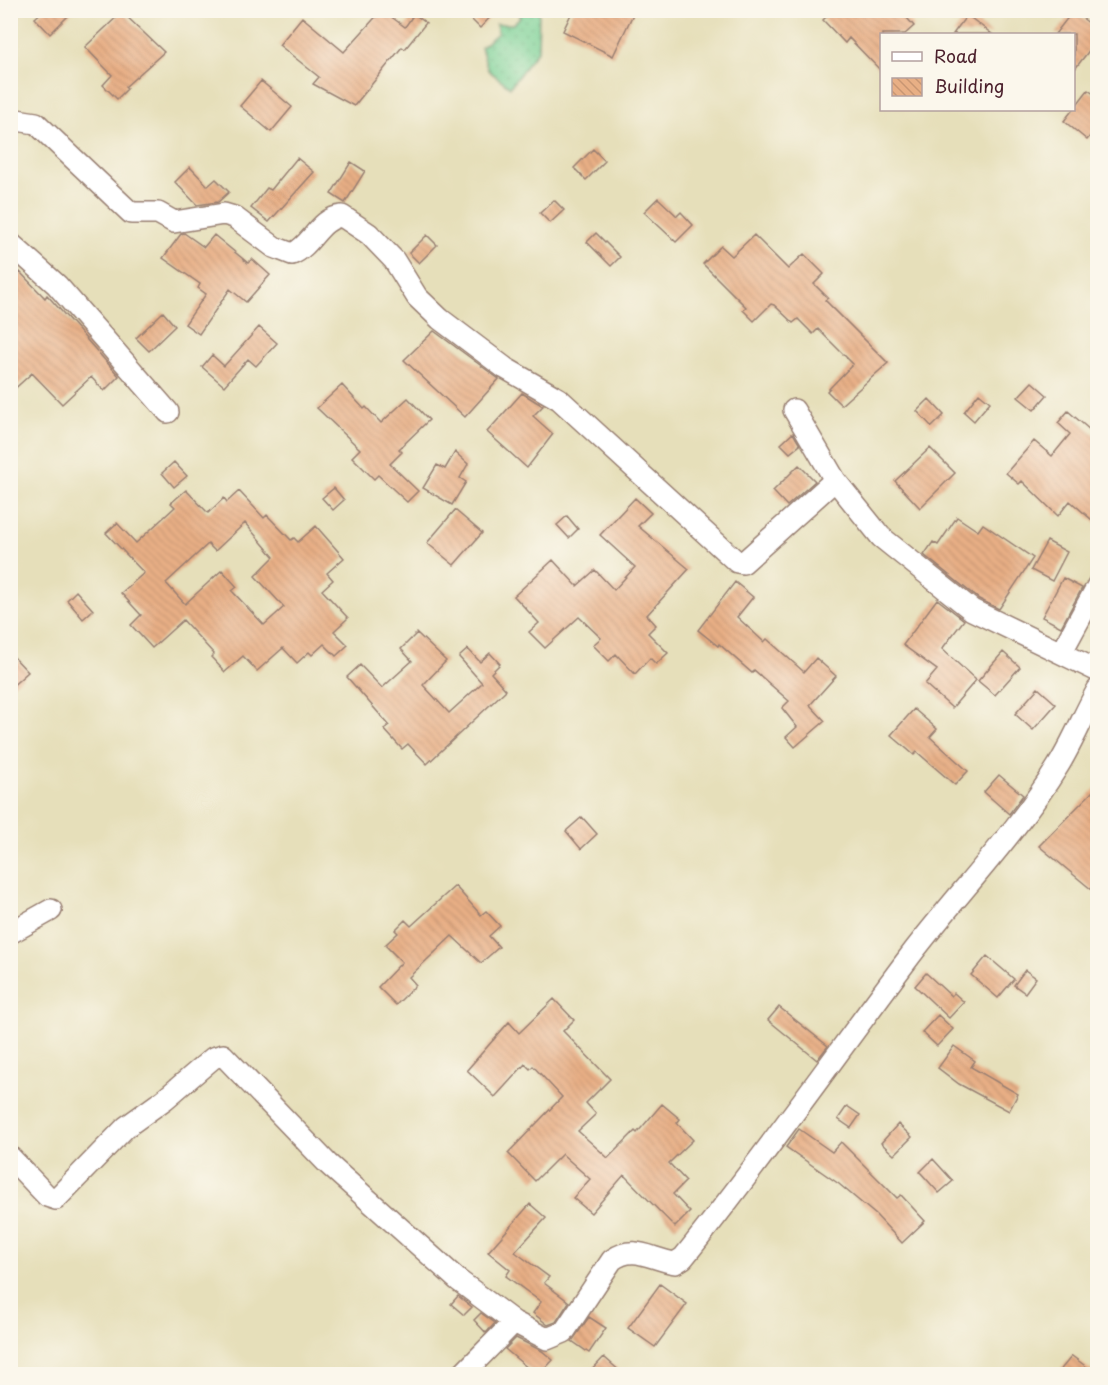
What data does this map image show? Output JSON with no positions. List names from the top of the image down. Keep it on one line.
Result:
{"legend":["Road","Building"]}
